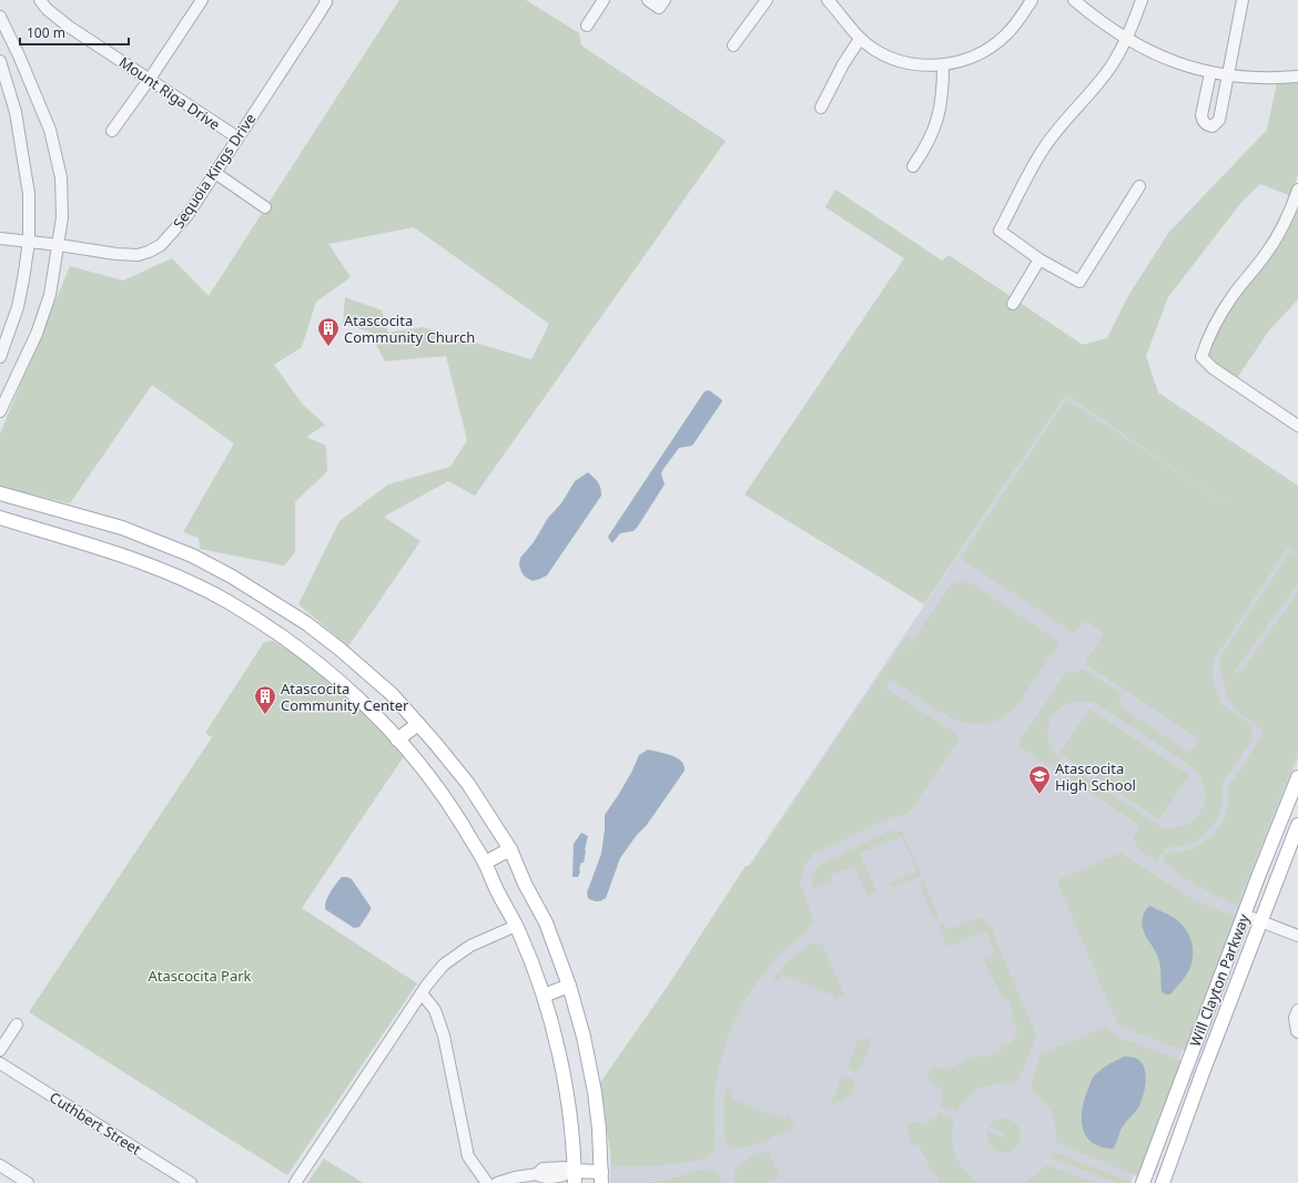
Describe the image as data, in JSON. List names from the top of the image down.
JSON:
{
  "streets": {
    "main road": ["Will Clayton Parkway"],
    "street": ["Mount Riga Drive", "Sequoia Kings Drive", "Cuthbert Street"]
  },
  "crossings": [
    ["Mount Riga Drive", "Sequoia Kings Drive"]
  ],
  "parks": ["Atascocita Park"],
  "places": {
    "building": ["Atascocita Community Church", "Atascocita Community Center"],
    "school or university": ["Atascocita High School"]
  },
  "scale_bar": "100 m"
}
